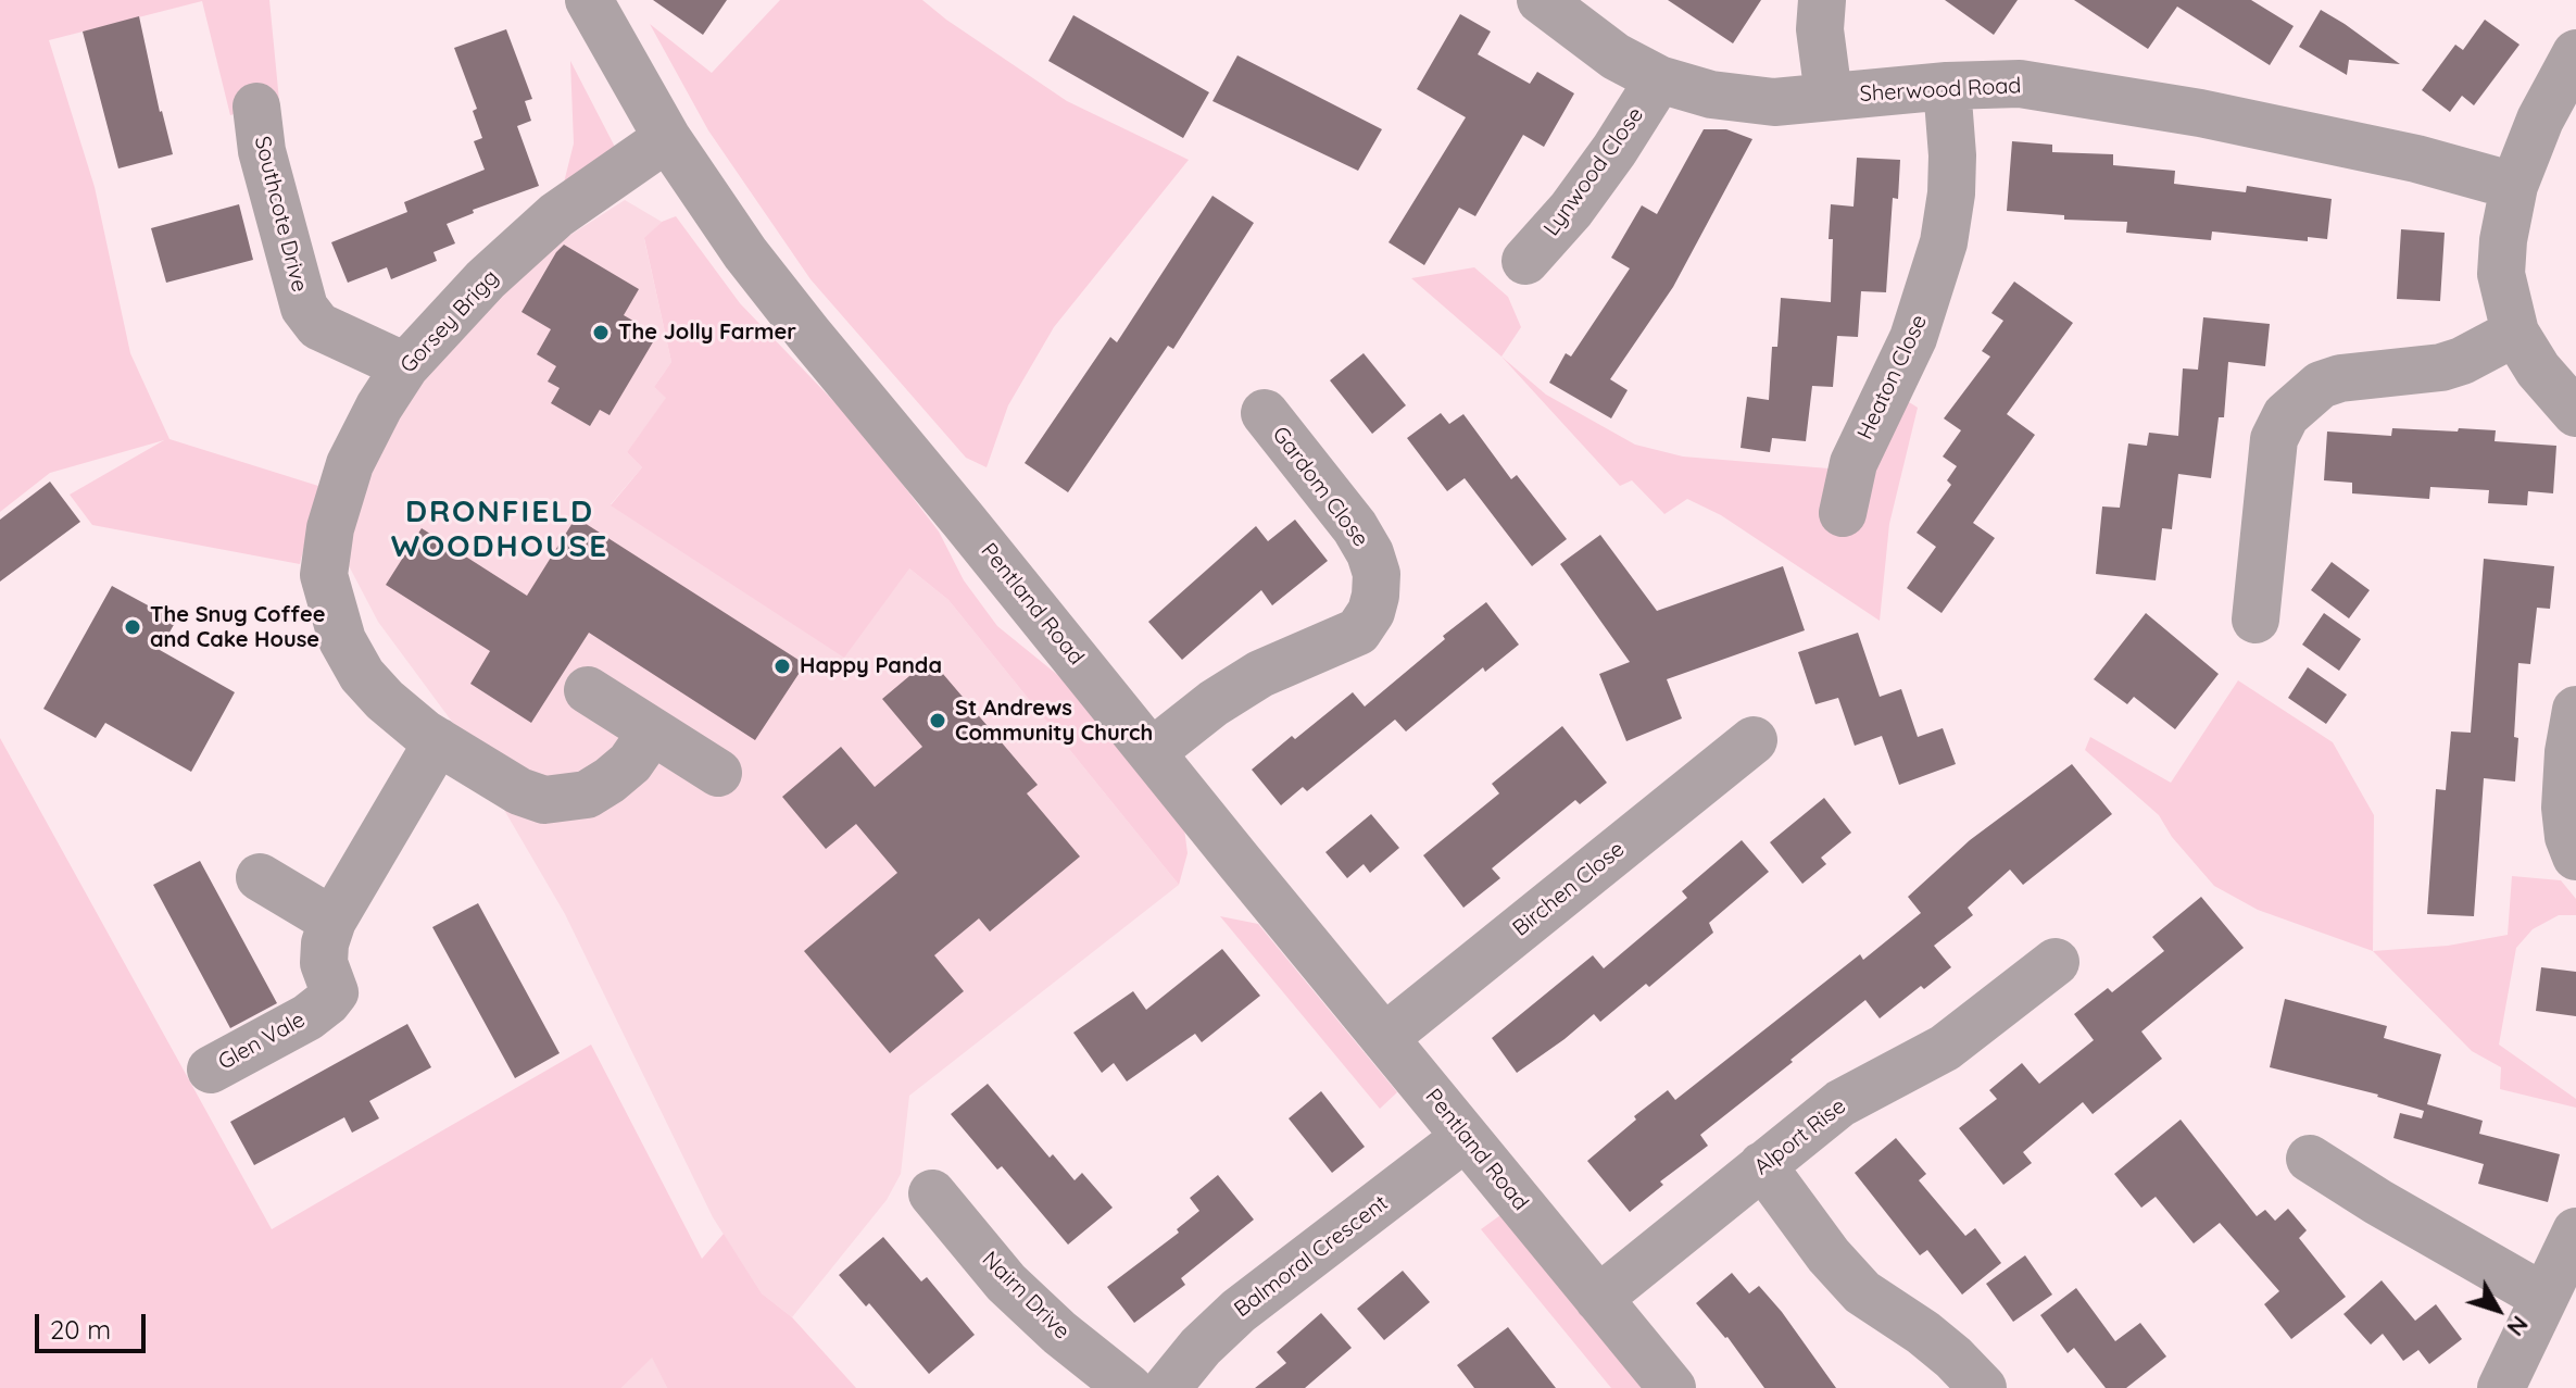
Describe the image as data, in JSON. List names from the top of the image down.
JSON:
{
  "streets": {
    "street": [
      "Sherwood Road",
      "Lynwood Close",
      "Southcote Drive",
      "Gorsey Brigg",
      "Heaton Close",
      "Gardom Close",
      "Pentland Road",
      "Birchen Close",
      "Glen Vale",
      "Alport Rise",
      "Balmoral Crescent",
      "Nairn Drive"
    ]
  },
  "crossings": [
    ["Sherwood Road", "Lynwood Close"],
    ["Sherwood Road", "Heaton Close"],
    ["Southcote Drive", "Gorsey Brigg"],
    ["Gorsey Brigg", "Pentland Road"],
    ["Gorsey Brigg", "Glen Vale"],
    ["Gardom Close", "Pentland Road"],
    ["Pentland Road", "Birchen Close"],
    ["Pentland Road", "Alport Rise"],
    ["Pentland Road", "Balmoral Crescent"]
  ],
  "districts": ["DRONFIELD WOODHOUSE"],
  "places": [
    "The Jolly Farmer",
    "The Snug Coffee and Cake House",
    "Happy Panda",
    "St Andrews Community Church"
  ],
  "scale_bar": "20 m",
  "north": "bottom right"
}
